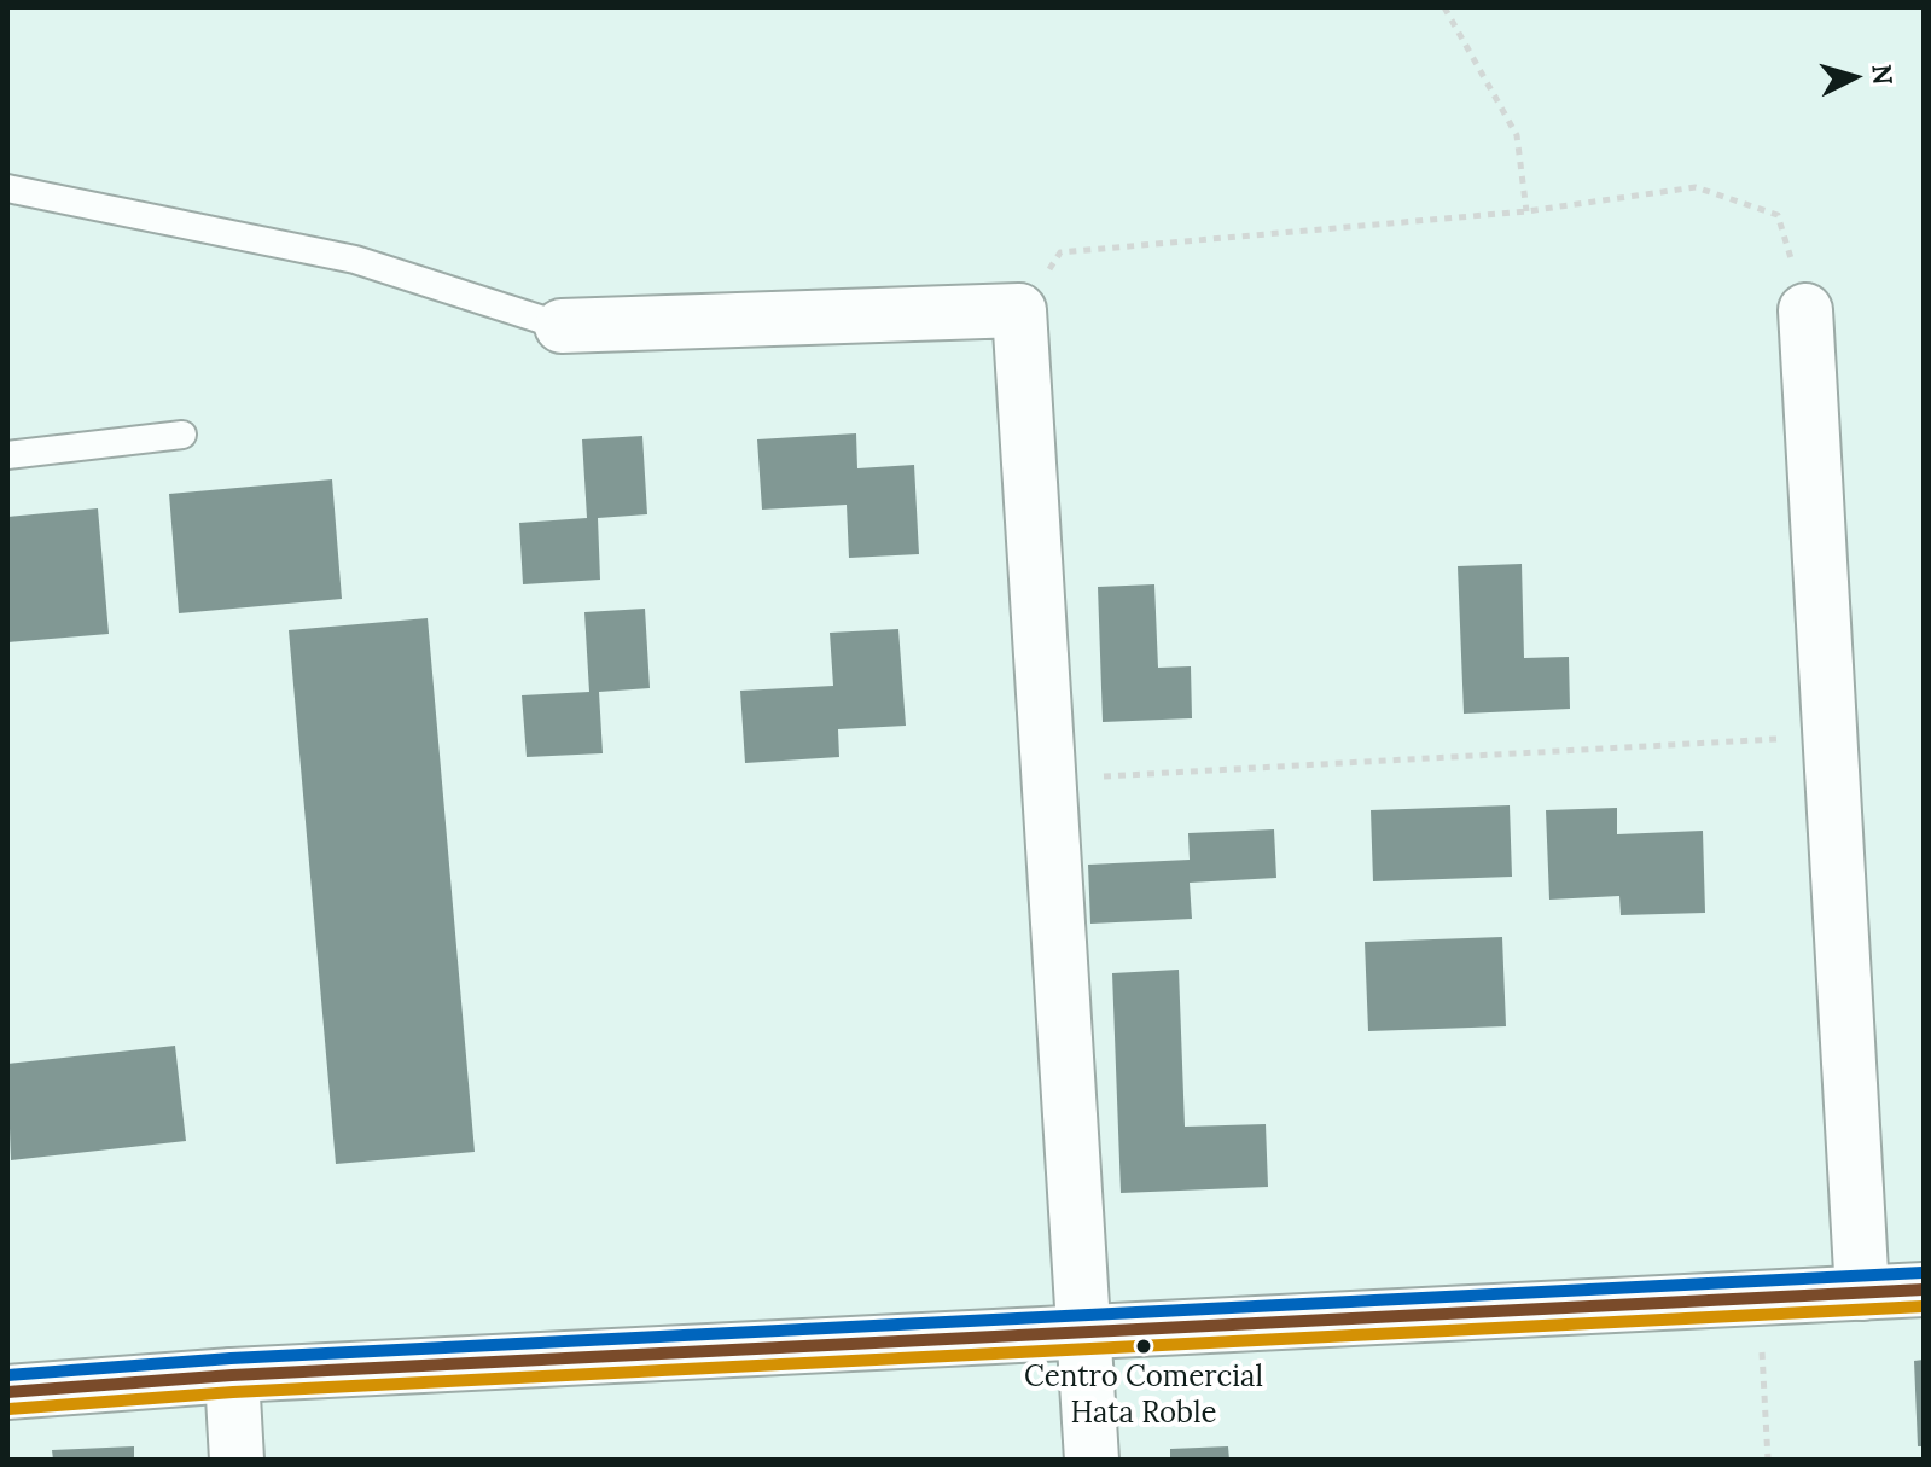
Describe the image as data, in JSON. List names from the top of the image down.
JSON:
{
  "places": ["Centro Comercial Hata Roble"],
  "north": "right"
}
